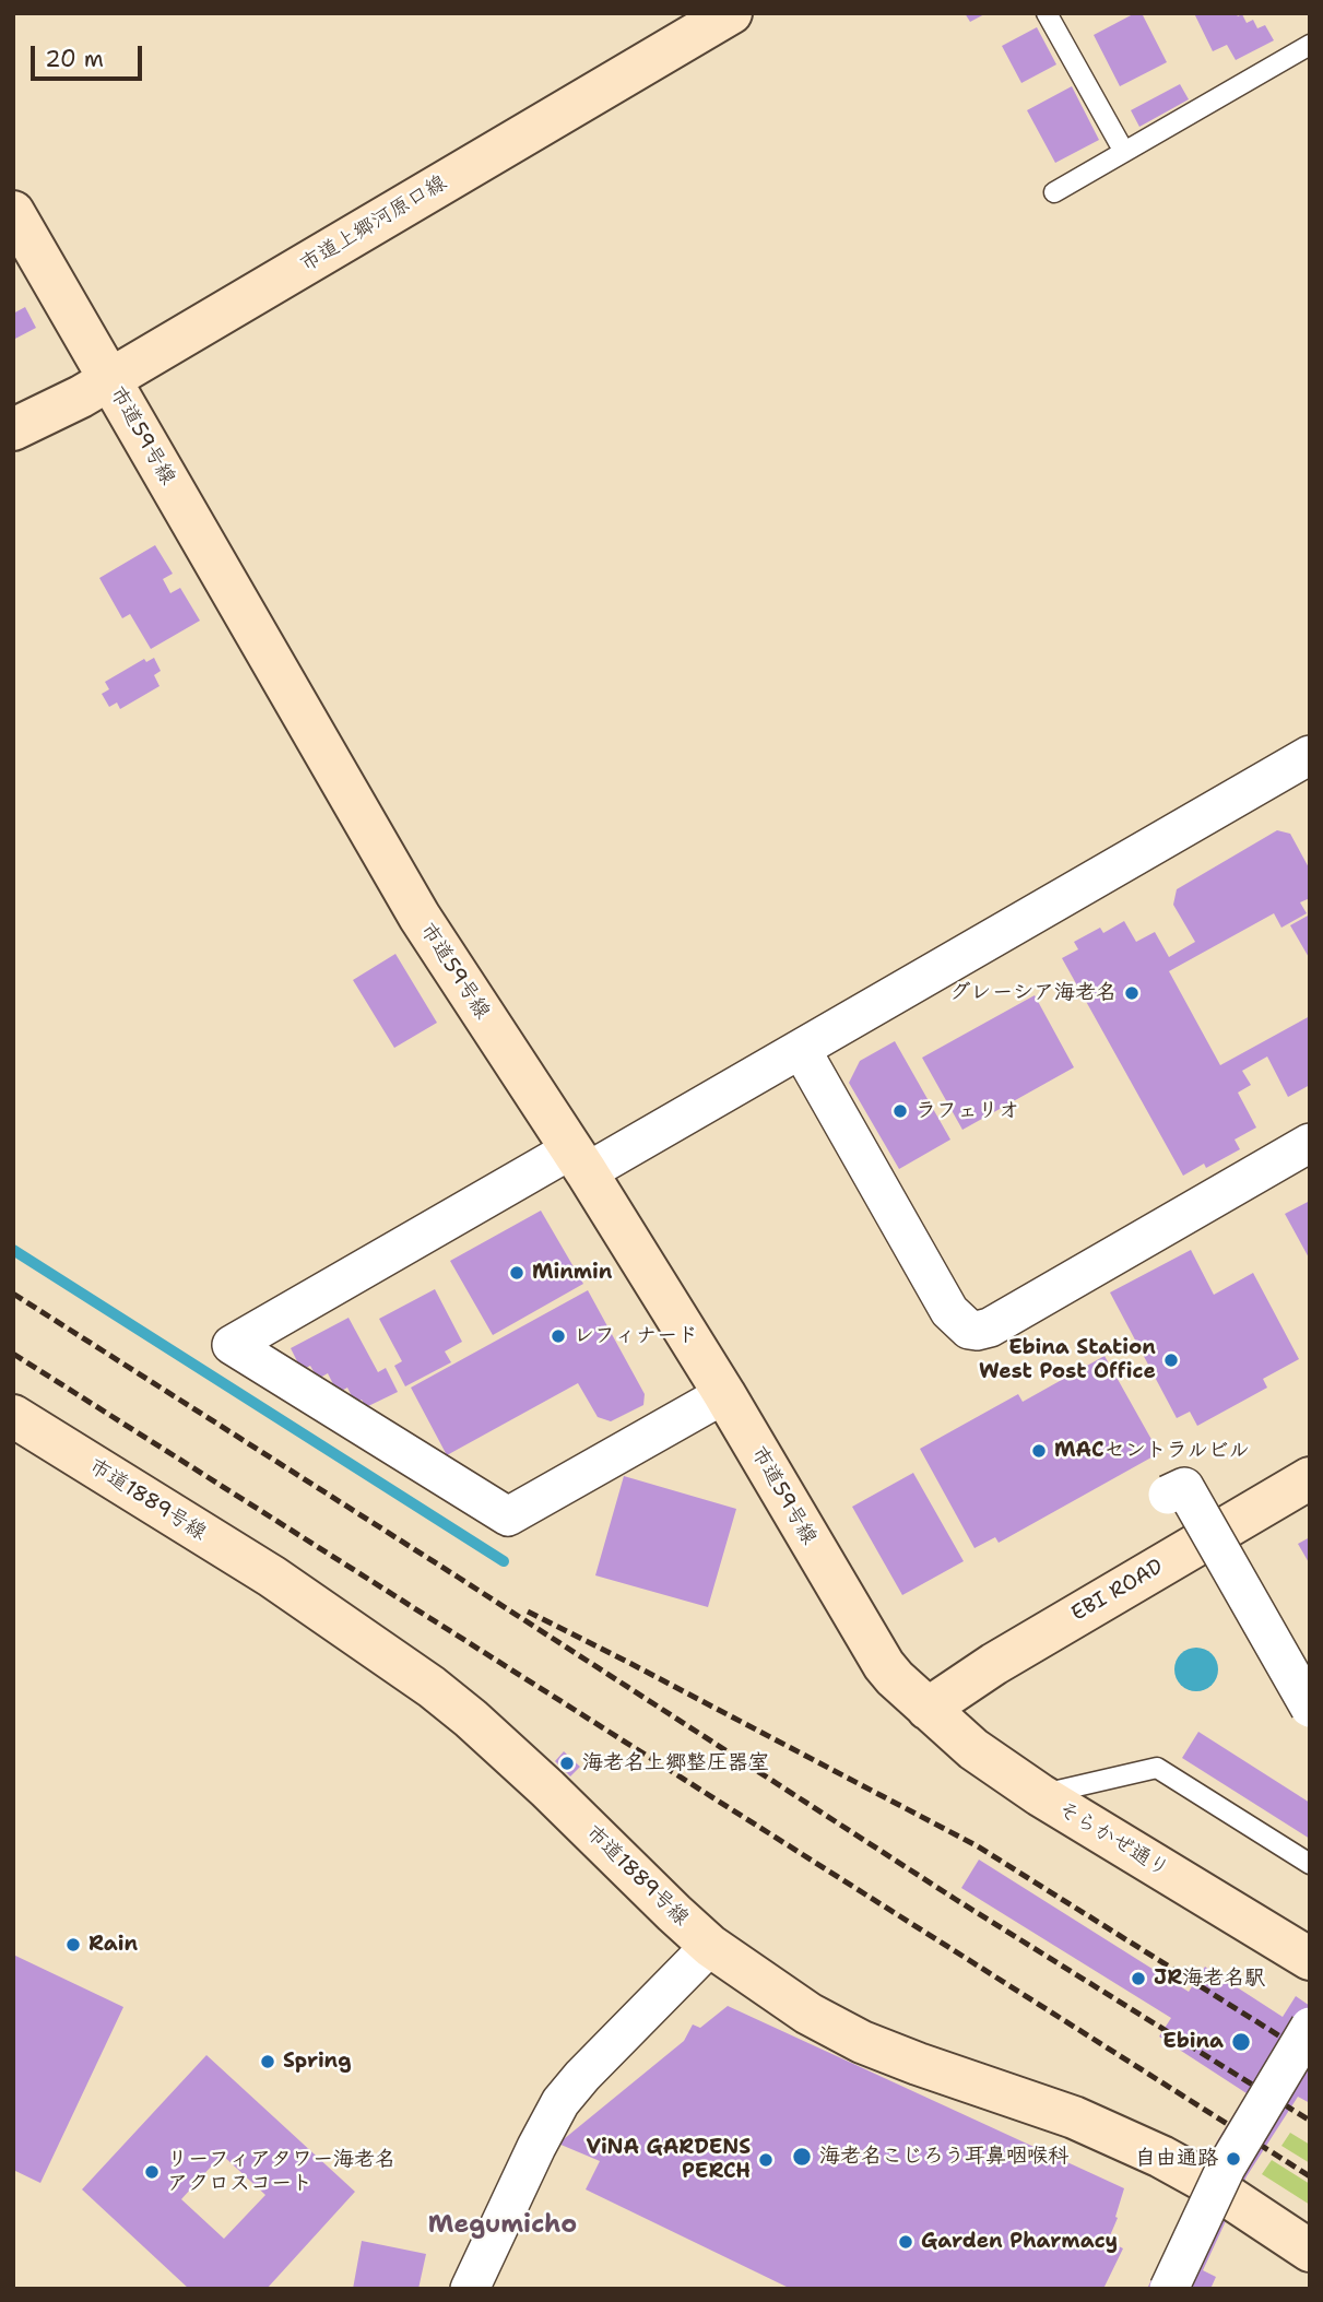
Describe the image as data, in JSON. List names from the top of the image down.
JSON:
{
  "streets": {
    "street": [
      "市道上郷河原口線",
      "市道59号線",
      "市道1889号線",
      "EBI ROAD",
      "そらかぜ通り"
    ]
  },
  "crossings": [
    ["市道上郷河原口線", "市道59号線"],
    ["市道59号線", "EBI ROAD"],
    ["市道59号線", "そらかぜ通り"],
    ["EBI ROAD", "そらかぜ通り"]
  ],
  "districts": ["Megumicho"],
  "places": [
    "グレーシア海老名",
    "ラフェリオ",
    "Minmin",
    "レフィナード",
    "Ebina Station West Post Office",
    "MACセントラルビル",
    "海老名上郷整圧器室",
    "Rain",
    "JR海老名駅",
    "Ebina",
    "Spring",
    "海老名こじろう耳鼻咽喉科",
    "自由通路",
    "ViNA GARDENS PERCH",
    "リーフィアタワー海老名 アクロスコート",
    "Garden Pharmacy"
  ],
  "scale_bar": "20 m"
}
